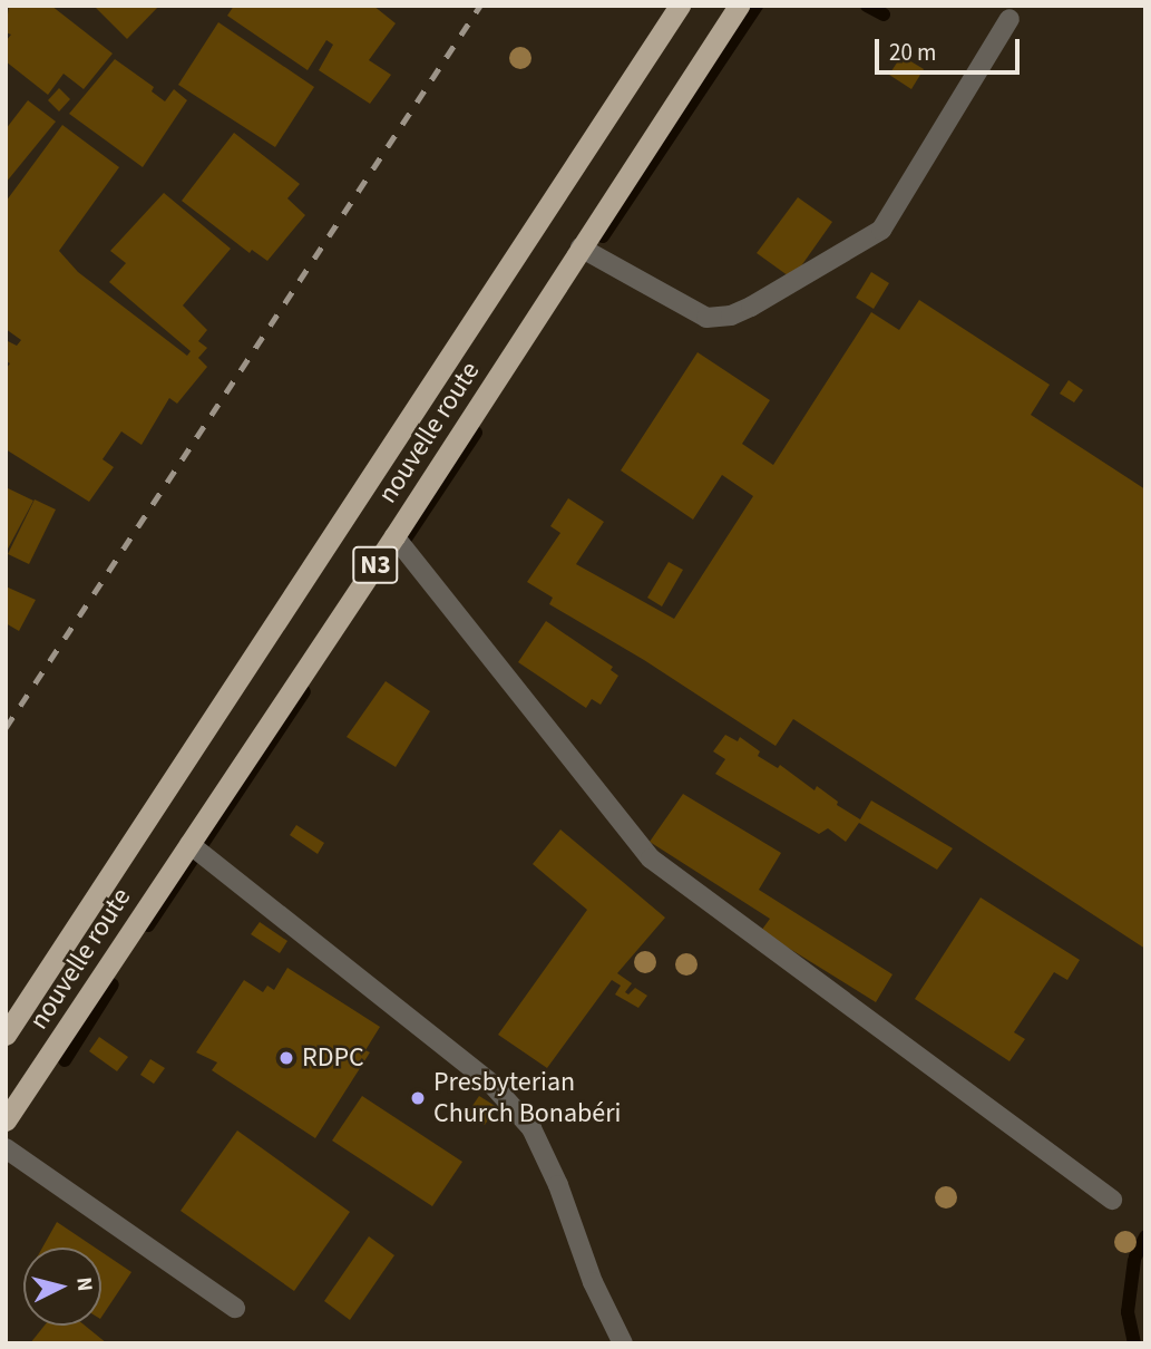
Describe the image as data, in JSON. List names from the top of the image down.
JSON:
{
  "streets": {
    "highway": ["nouvelle route", "N3"]
  },
  "places": ["RDPC", "Presbyterian Church Bonabéri"],
  "scale_bar": "20 m",
  "north": "right"
}
